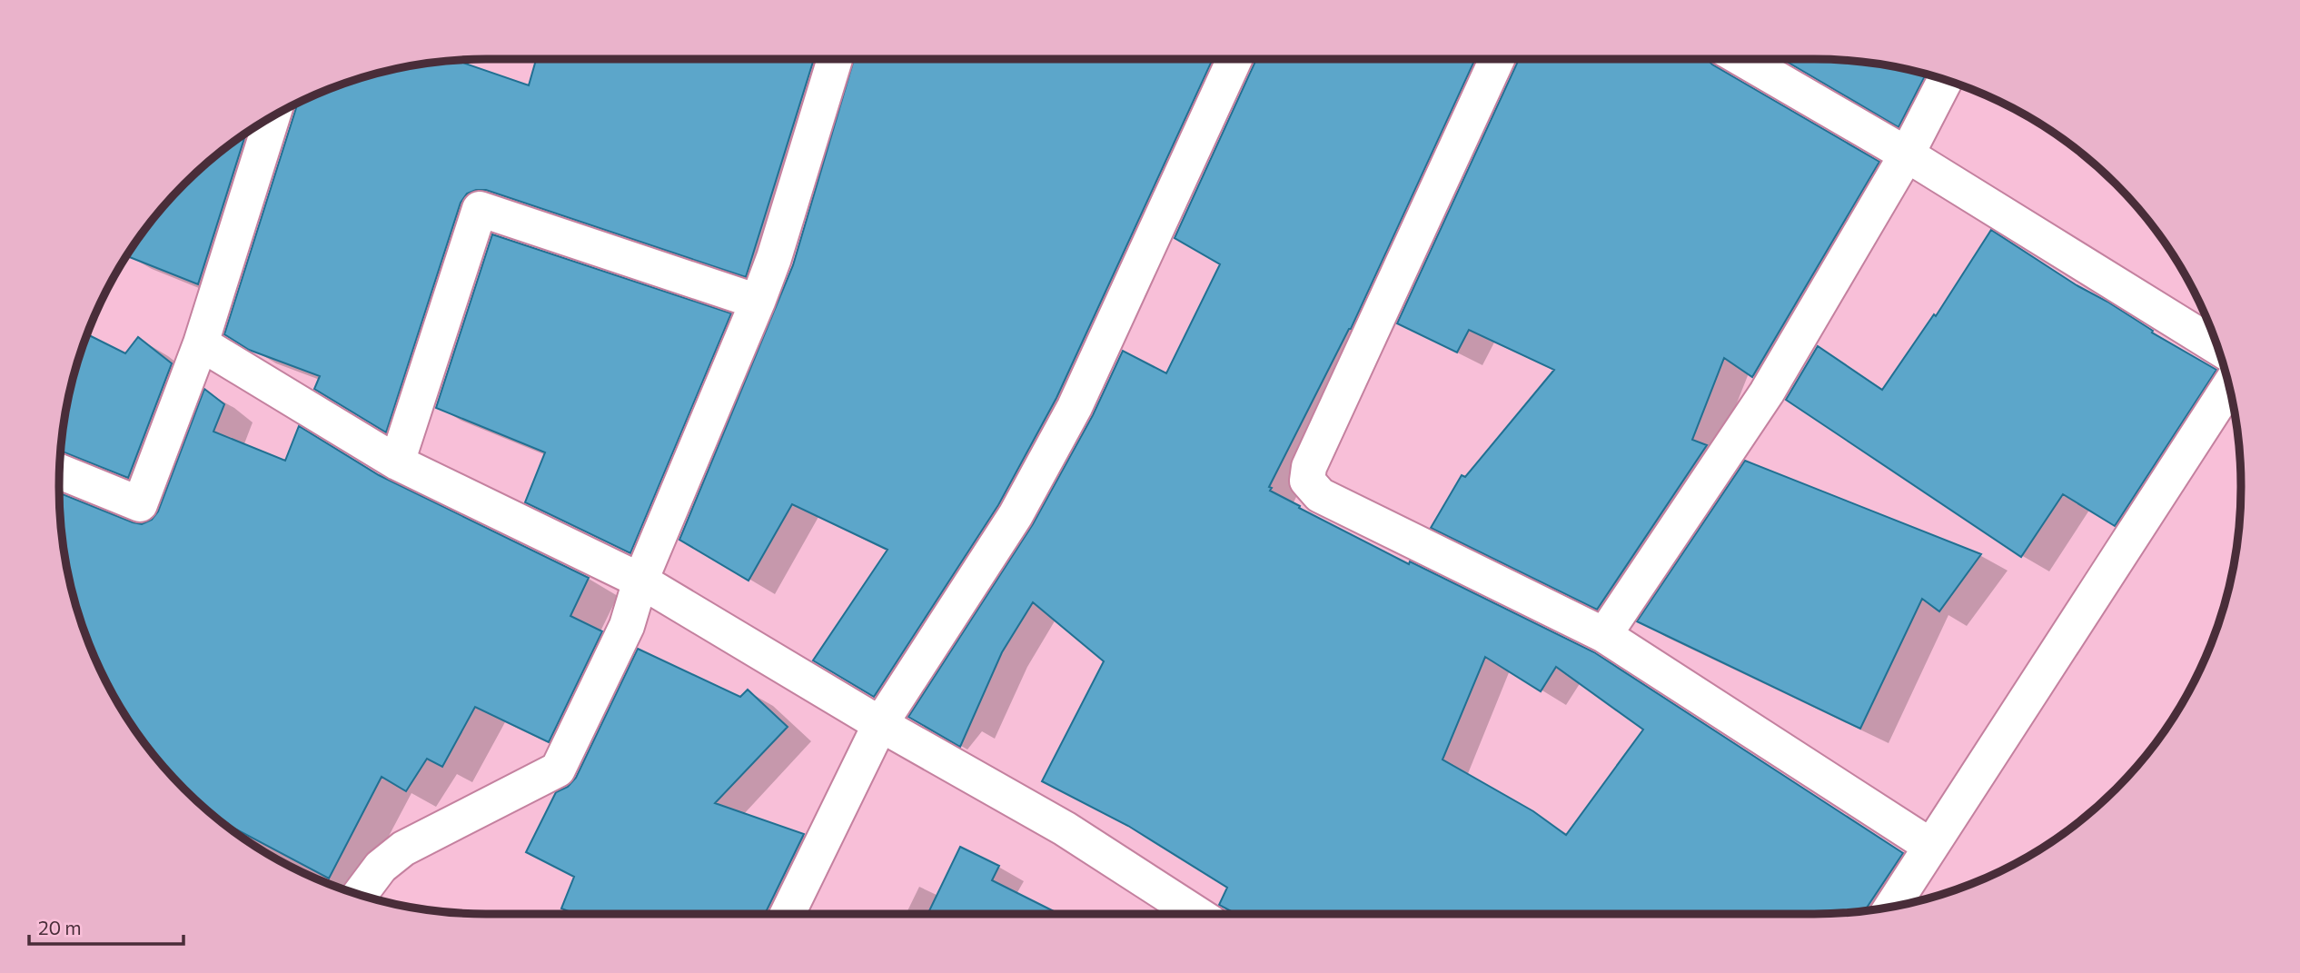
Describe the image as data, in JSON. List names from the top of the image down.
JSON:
{
  "scale_bar": "20 m"
}
